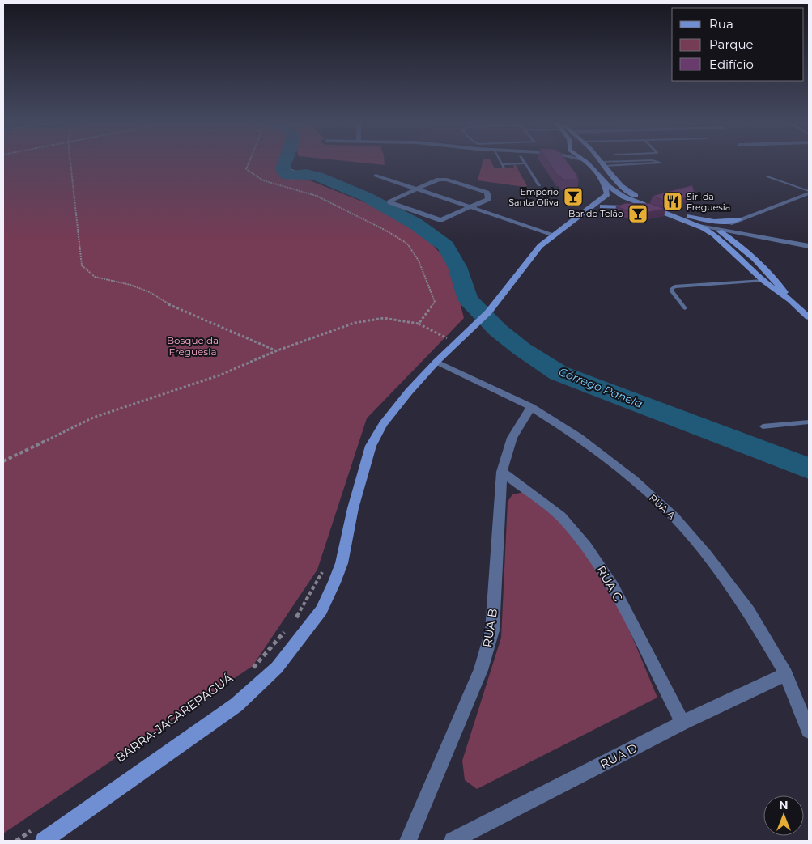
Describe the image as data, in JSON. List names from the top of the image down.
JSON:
{
  "streets": {
    "street": [
      "RUA A",
      "RUA C",
      "RUA B",
      "RUA D"
    ]
  },
  "crossings": [
    ["RUA A", "RUA B"],
    ["RUA A", "RUA D"],
    ["RUA C", "RUA B"],
    ["RUA C", "RUA D"]
  ],
  "water": ["Córrego Panela"],
  "parks": ["Bosque da Freguesia"],
  "places": {
    "bar": ["Empório Santa Oliva", "Bar do Telão"],
    "restaurant": ["Siri da Freguesia"]
  },
  "legend": ["Rua", "Parque", "Edifício"],
  "north": "top"
}
